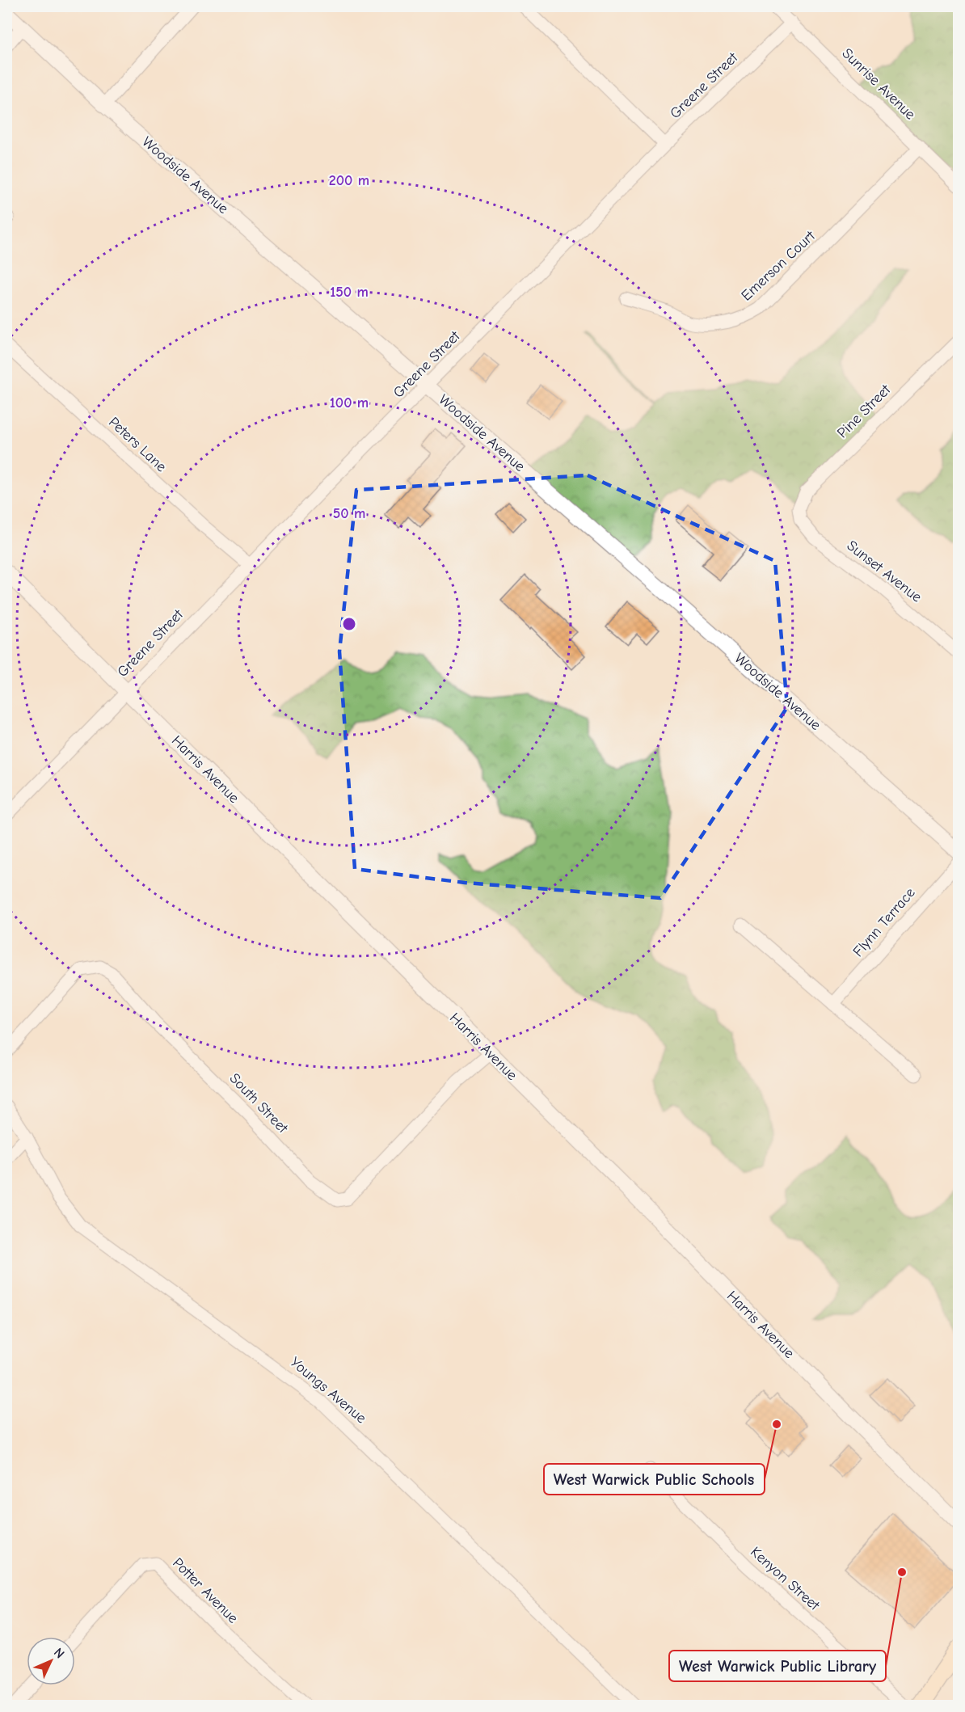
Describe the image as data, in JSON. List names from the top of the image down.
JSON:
{
  "streets": {
    "street": [
      "Sunrise Avenue",
      "Greene Street",
      "Woodside Avenue",
      "Emerson Court",
      "Pine Street",
      "Peters Lane",
      "Sunset Avenue",
      "Harris Avenue",
      "Flynn Terrace",
      "South Street",
      "Youngs Avenue",
      "Kenyon Street",
      "Potter Avenue"
    ]
  },
  "crossings": [
    ["Sunrise Avenue", "Greene Street"],
    ["Sunrise Avenue", "Emerson Court"],
    ["Greene Street", "Woodside Avenue"],
    ["Greene Street", "Peters Lane"],
    ["Greene Street", "Harris Avenue"],
    ["Pine Street", "Sunset Avenue"],
    ["Harris Avenue", "South Street"]
  ],
  "places": ["West Warwick Public Schools", "West Warwick Public Library"],
  "north": "top right",
  "rings": [
    "200 m",
    "150 m",
    "100 m",
    "50 m"
  ]
}
